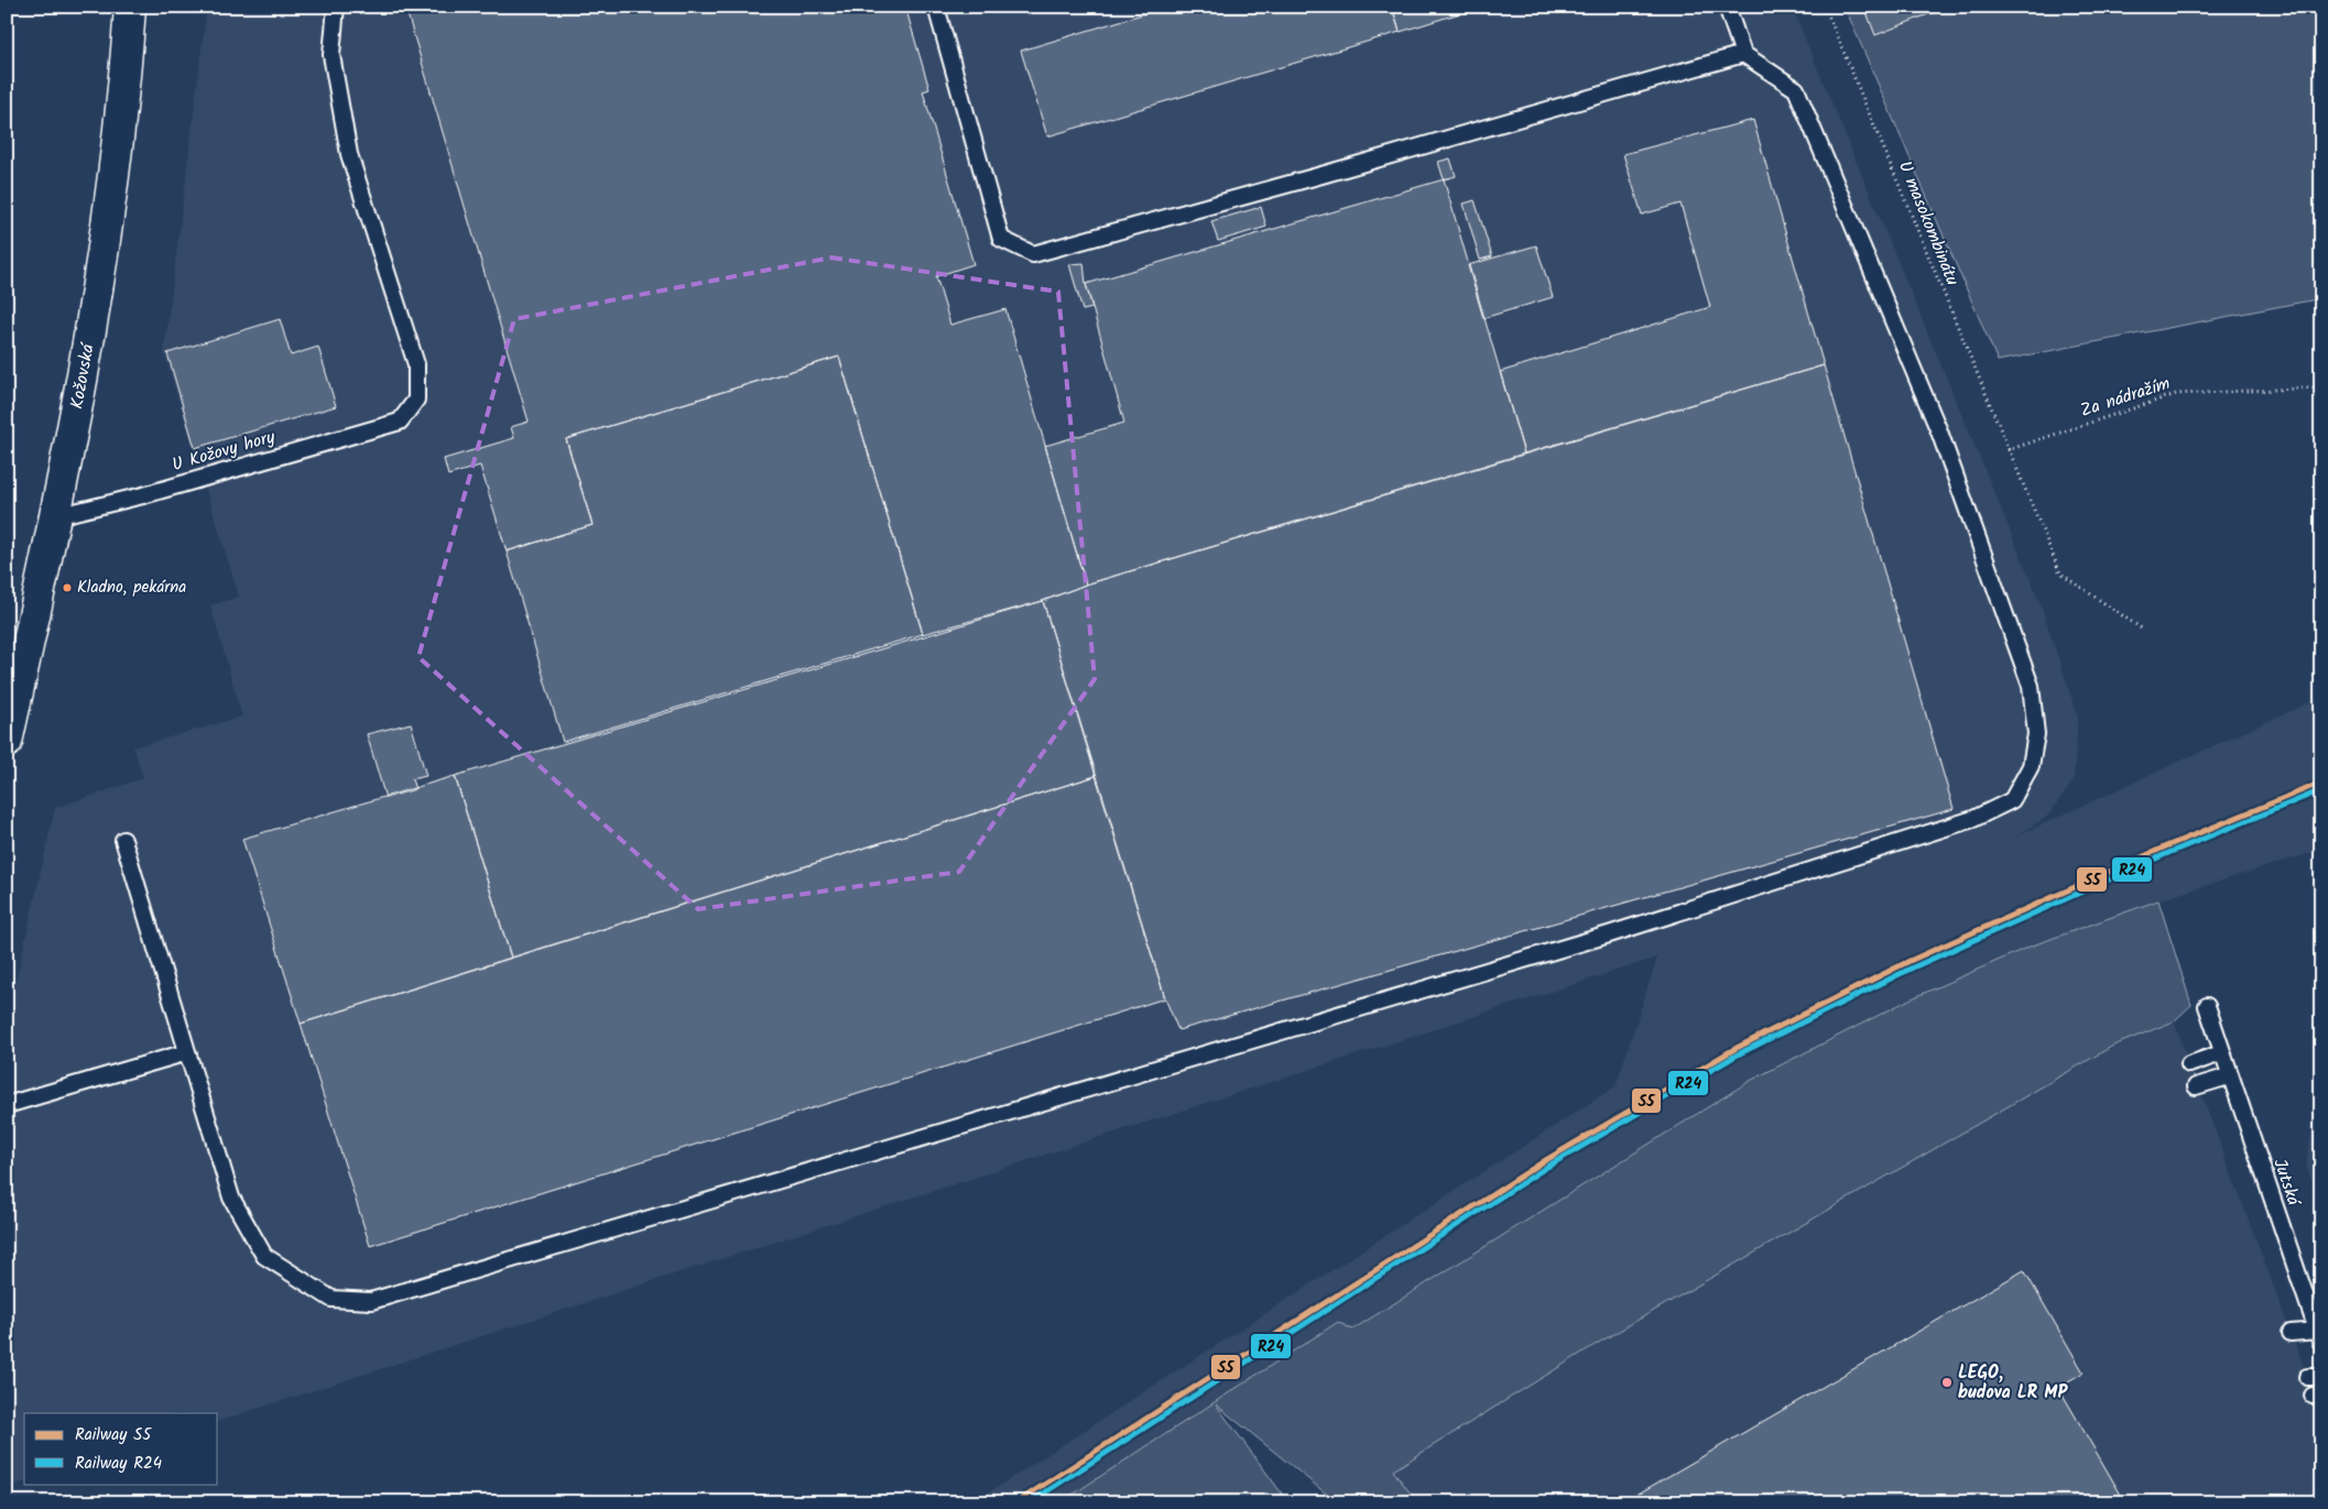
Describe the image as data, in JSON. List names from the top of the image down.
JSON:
{
  "streets": {
    "street": ["Kožovská"],
    "lane": ["U Kožovy hory", "Jutská"],
    "path": ["U masokombinátu", "Za nádražím"]
  },
  "crossings": [
    ["U masokombinátu", "Za nádražím"],
    ["Kožovská", "U Kožovy hory"]
  ],
  "places": ["Kladno, pekárna", "LEGO, budova LR MP"],
  "lines": ["rail line S5", "rail line R24"],
  "legend": ["Railway S5", "Railway R24"]
}
